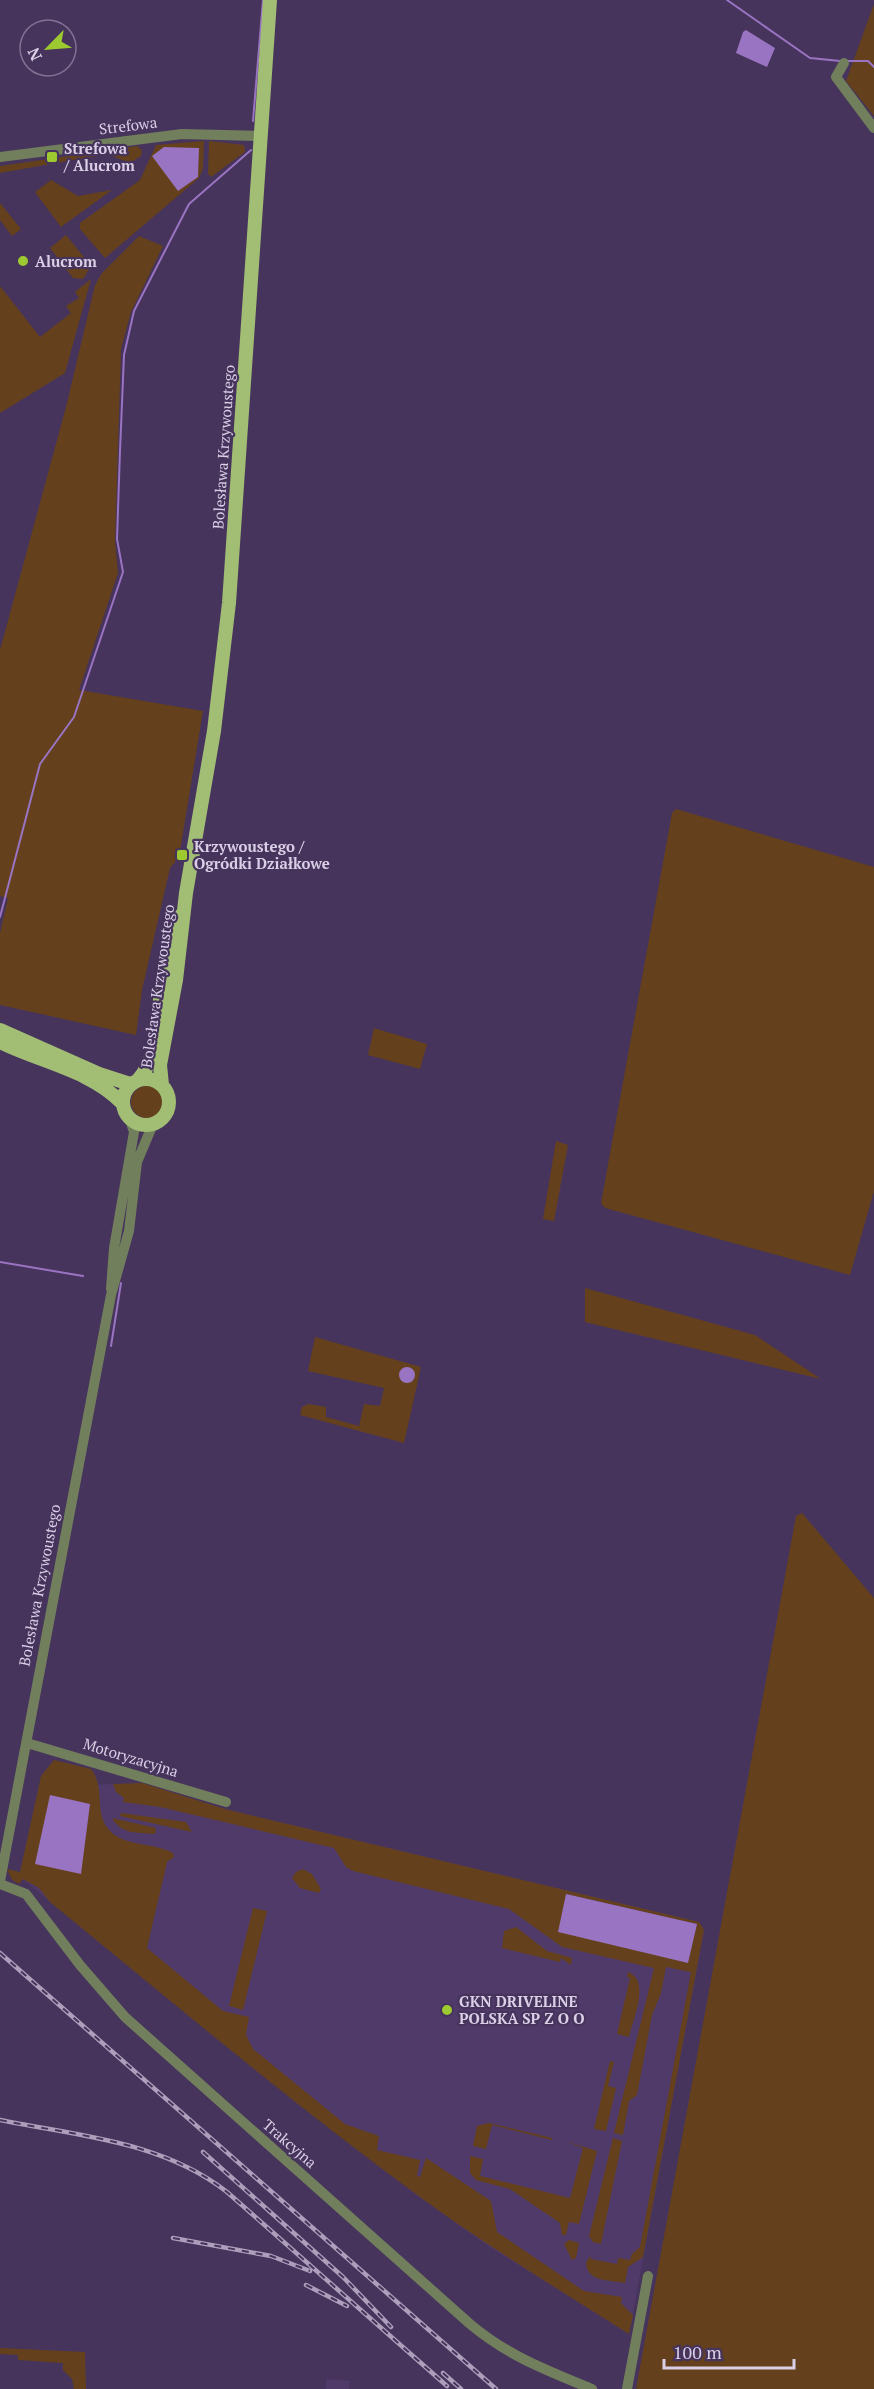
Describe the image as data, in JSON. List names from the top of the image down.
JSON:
{
  "streets": {
    "main road": ["Bolesława Krzywoustego"],
    "street": ["Strefowa", "Motoryzacyjna", "Trakcyjna"]
  },
  "crossings": [
    ["Strefowa", "Bolesława Krzywoustego"],
    ["Bolesława Krzywoustego", "Motoryzacyjna"],
    ["Bolesława Krzywoustego", "Trakcyjna"]
  ],
  "places": {
    "transit": ["Strefowa / Alucrom", "Krzywoustego / Ogródki Działkowe"],
    "other": ["Alucrom", "GKN DRIVELINE POLSKA SP Z O O"]
  },
  "scale_bar": "100 m",
  "north": "bottom left"
}
